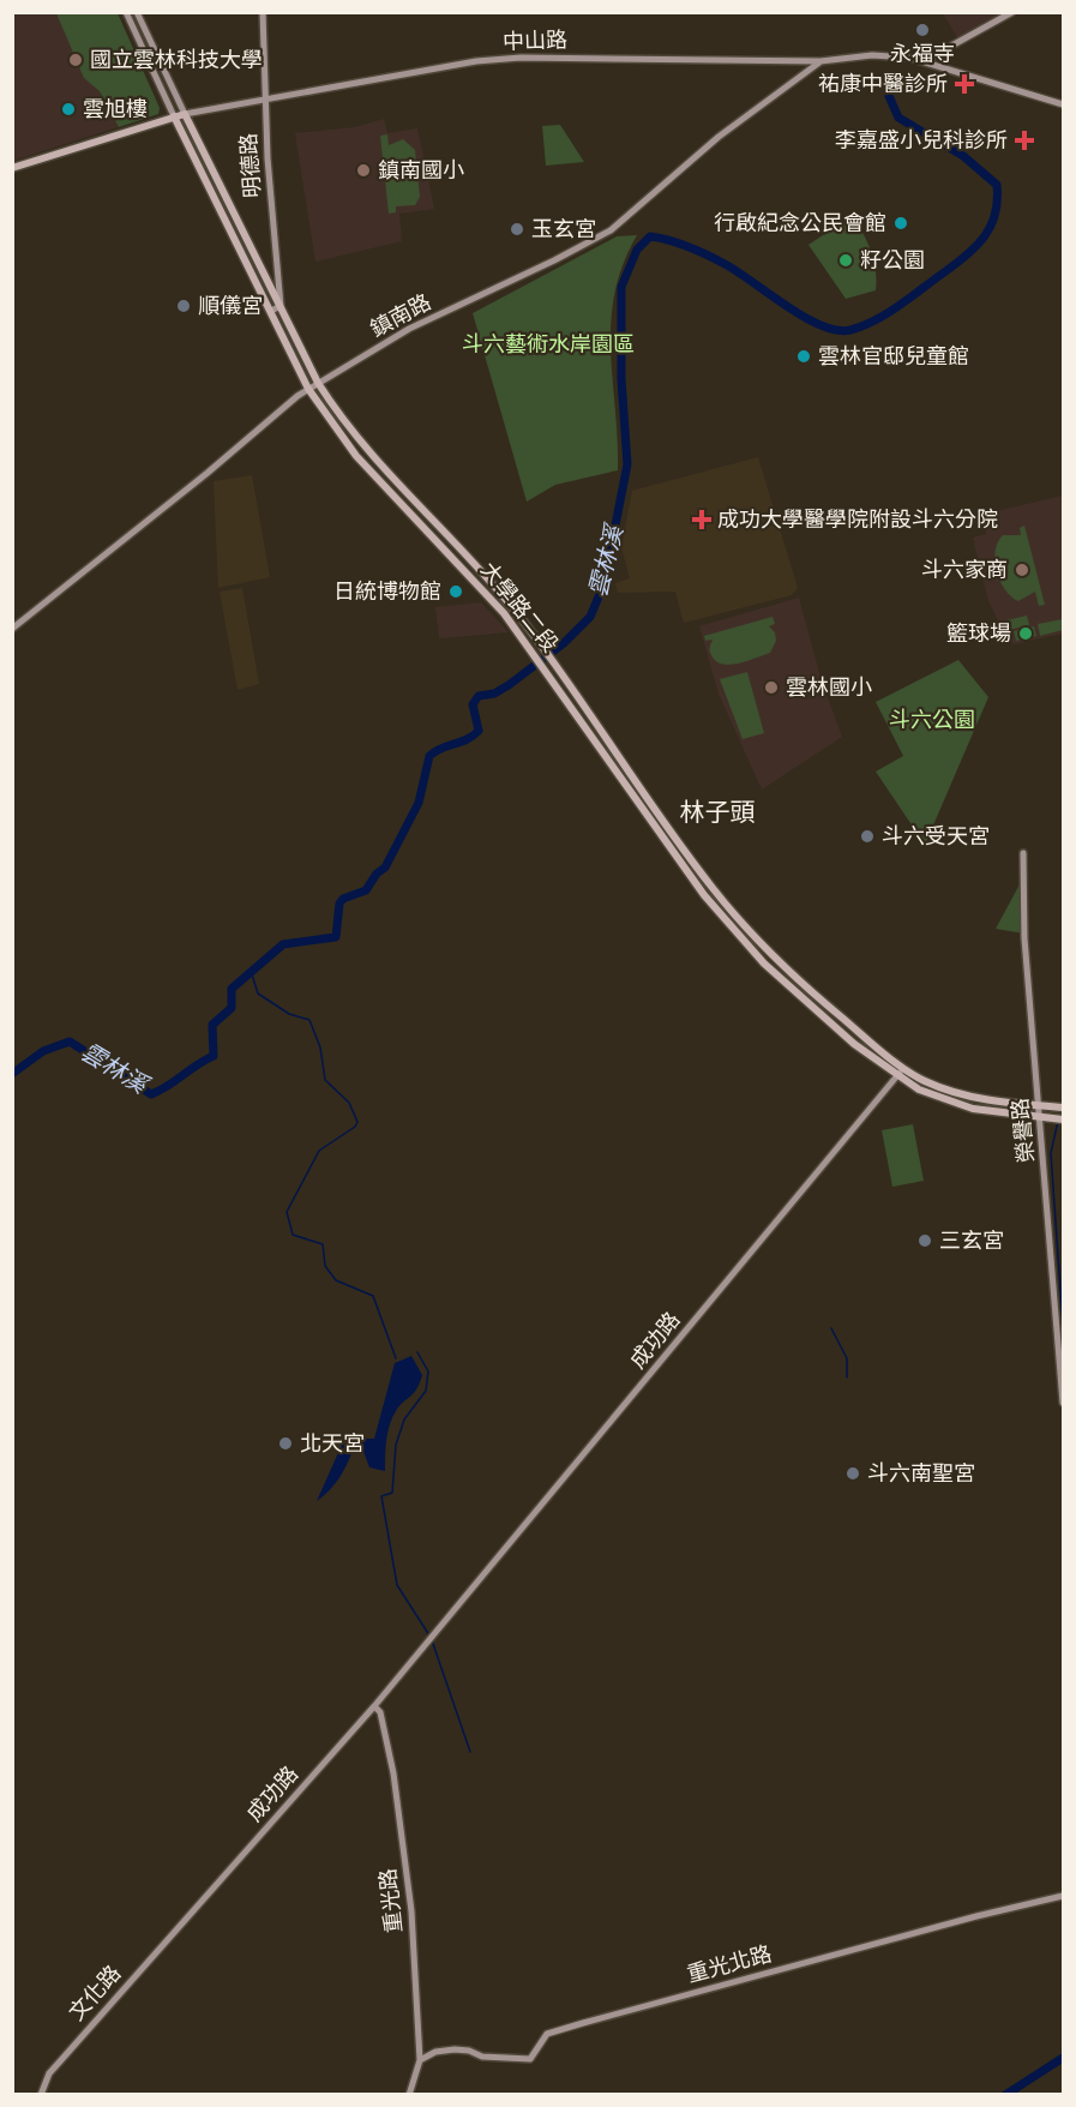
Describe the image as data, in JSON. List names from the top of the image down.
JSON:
{
  "streets": {
    "main road": ["中山路", "大學路二段"],
    "street": [
      "明德路",
      "鎮南路",
      "榮譽路",
      "成功路",
      "重光路",
      "重光北路",
      "文化路"
    ]
  },
  "crossings": [
    ["中山路", "明德路"],
    ["中山路", "鎮南路"],
    ["中山路", "大學路二段"],
    ["明德路", "大學路二段"],
    ["鎮南路", "大學路二段"],
    ["大學路二段", "成功路"],
    ["成功路", "重光路"],
    ["成功路", "文化路"],
    ["重光路", "重光北路"]
  ],
  "districts": ["林子頭"],
  "water": ["雲林溪"],
  "parks": ["斗六藝術水岸園區", "斗六公園"],
  "places": {
    "other": [
      "永福寺",
      "國立雲林科技大學",
      "雲旭樓",
      "鎮南國小",
      "行啟紀念公民會館",
      "玉玄宮",
      "籽公園",
      "順儀宮",
      "雲林官邸兒童館",
      "斗六家商",
      "日統博物館",
      "籃球場",
      "雲林國小",
      "斗六受天宮",
      "三玄宮",
      "北天宮",
      "斗六南聖宮"
    ],
    "health": ["祐康中醫診所", "李嘉盛小兒科診所", "成功大學醫學院附設斗六分院"]
  }
}
